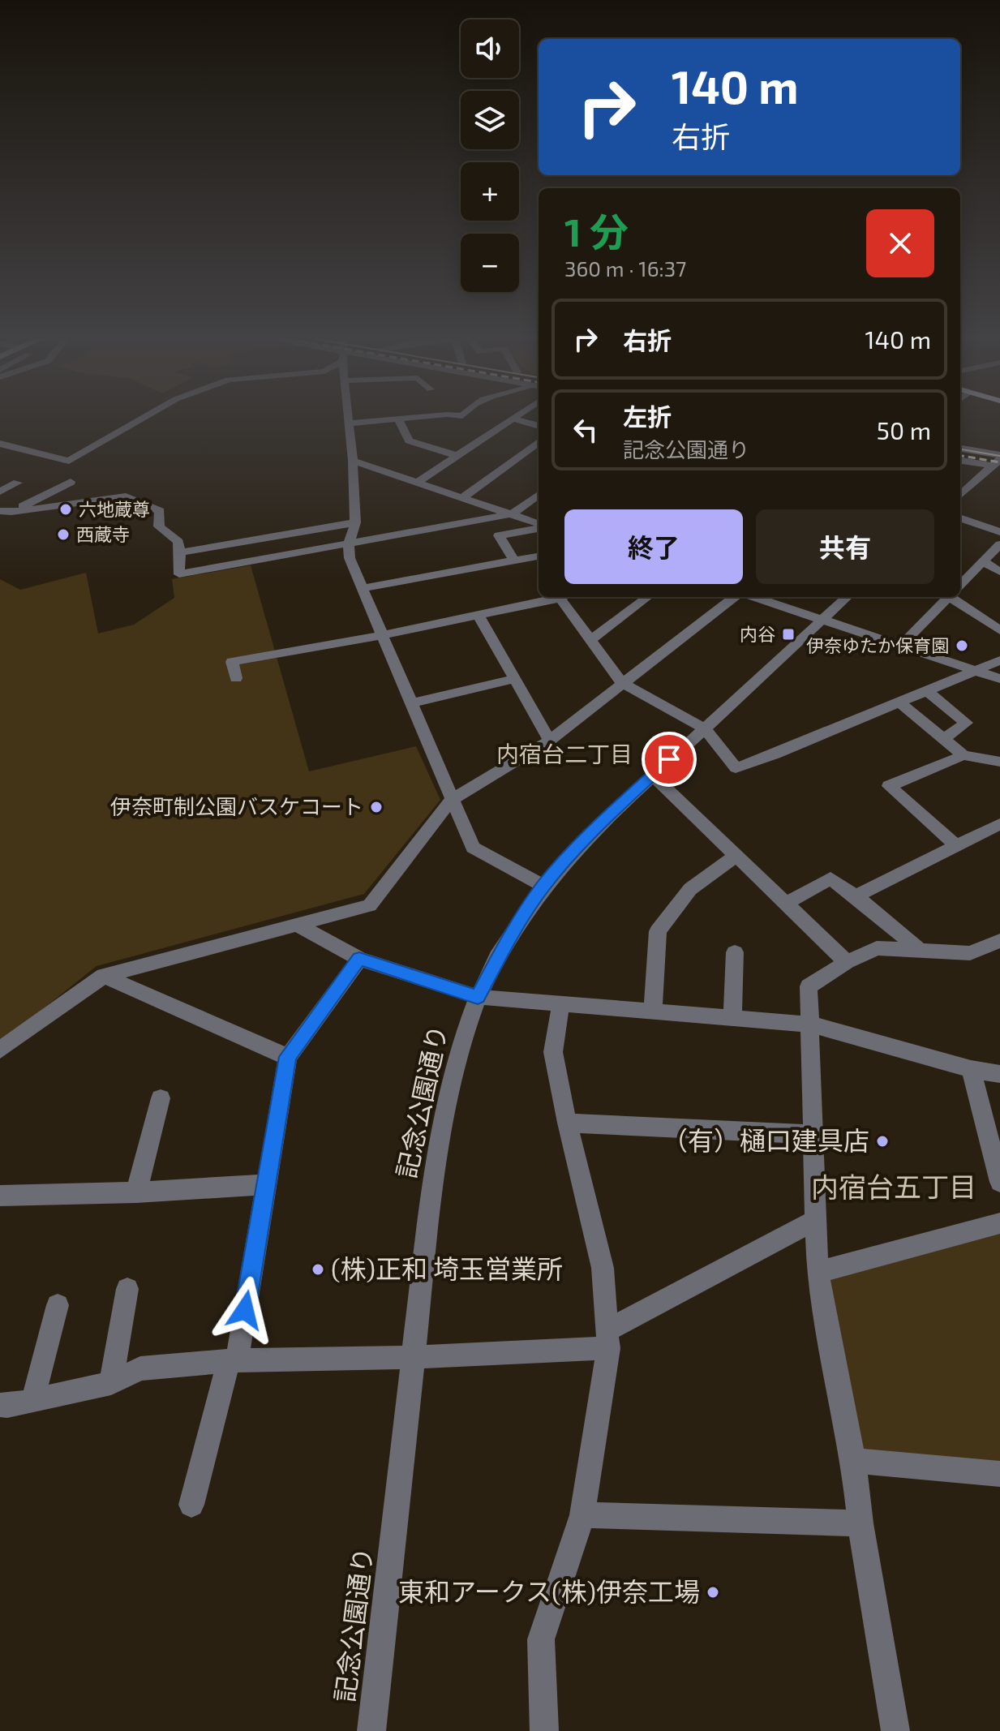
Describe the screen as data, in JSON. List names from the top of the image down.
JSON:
{
  "streets": {
    "street": ["記念公園通り"]
  },
  "districts": ["内宿台二丁目", "内宿台五丁目"],
  "places": {
    "other": [
      "六地蔵尊",
      "西蔵寺",
      "伊奈ゆたか保育園",
      "伊奈町制公園バスケコート",
      "（有）樋口建具店",
      "(株)正和 埼玉営業所",
      "東和アークス(株)伊奈工場"
    ],
    "transit": ["内谷"]
  },
  "page": {
    "map_buttons": ["+", "−"],
    "turn": ["140 m", "右折"],
    "heading": ["1 分", "360 m · 16:37"],
    "list": [
      {
        "name": "右折",
        "value": "140 m"
      },
      {
        "name": "左折",
        "note": "記念公園通り",
        "value": "50 m"
      }
    ],
    "buttons": ["終了", "共有"]
  }
}
